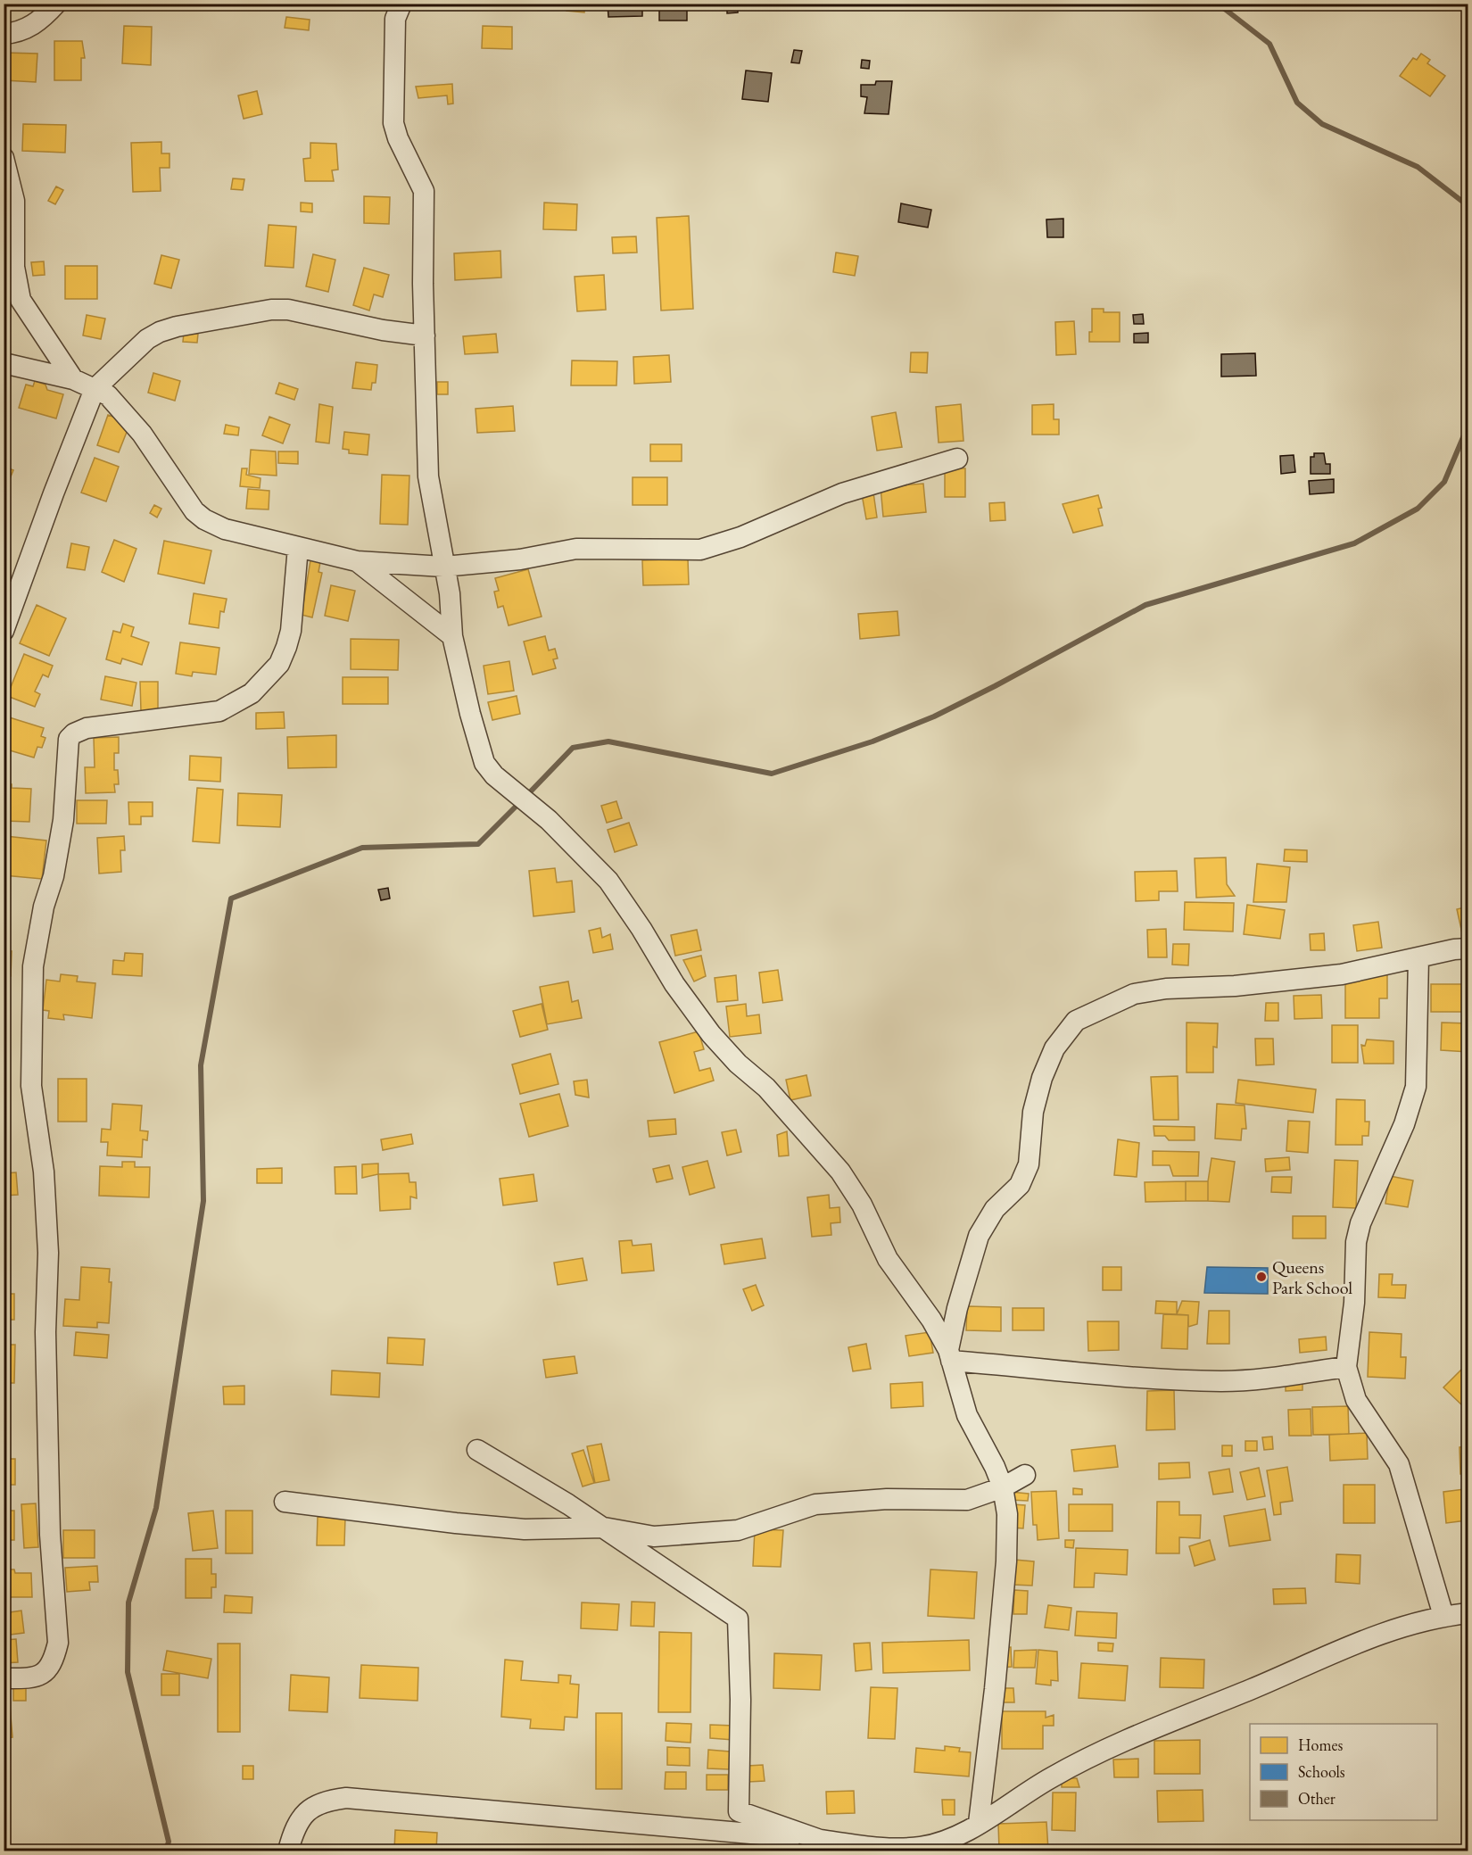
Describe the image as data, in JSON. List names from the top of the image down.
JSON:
{
  "places": ["Queens Park School"],
  "legend": ["Homes", "Schools", "Other"]
}
